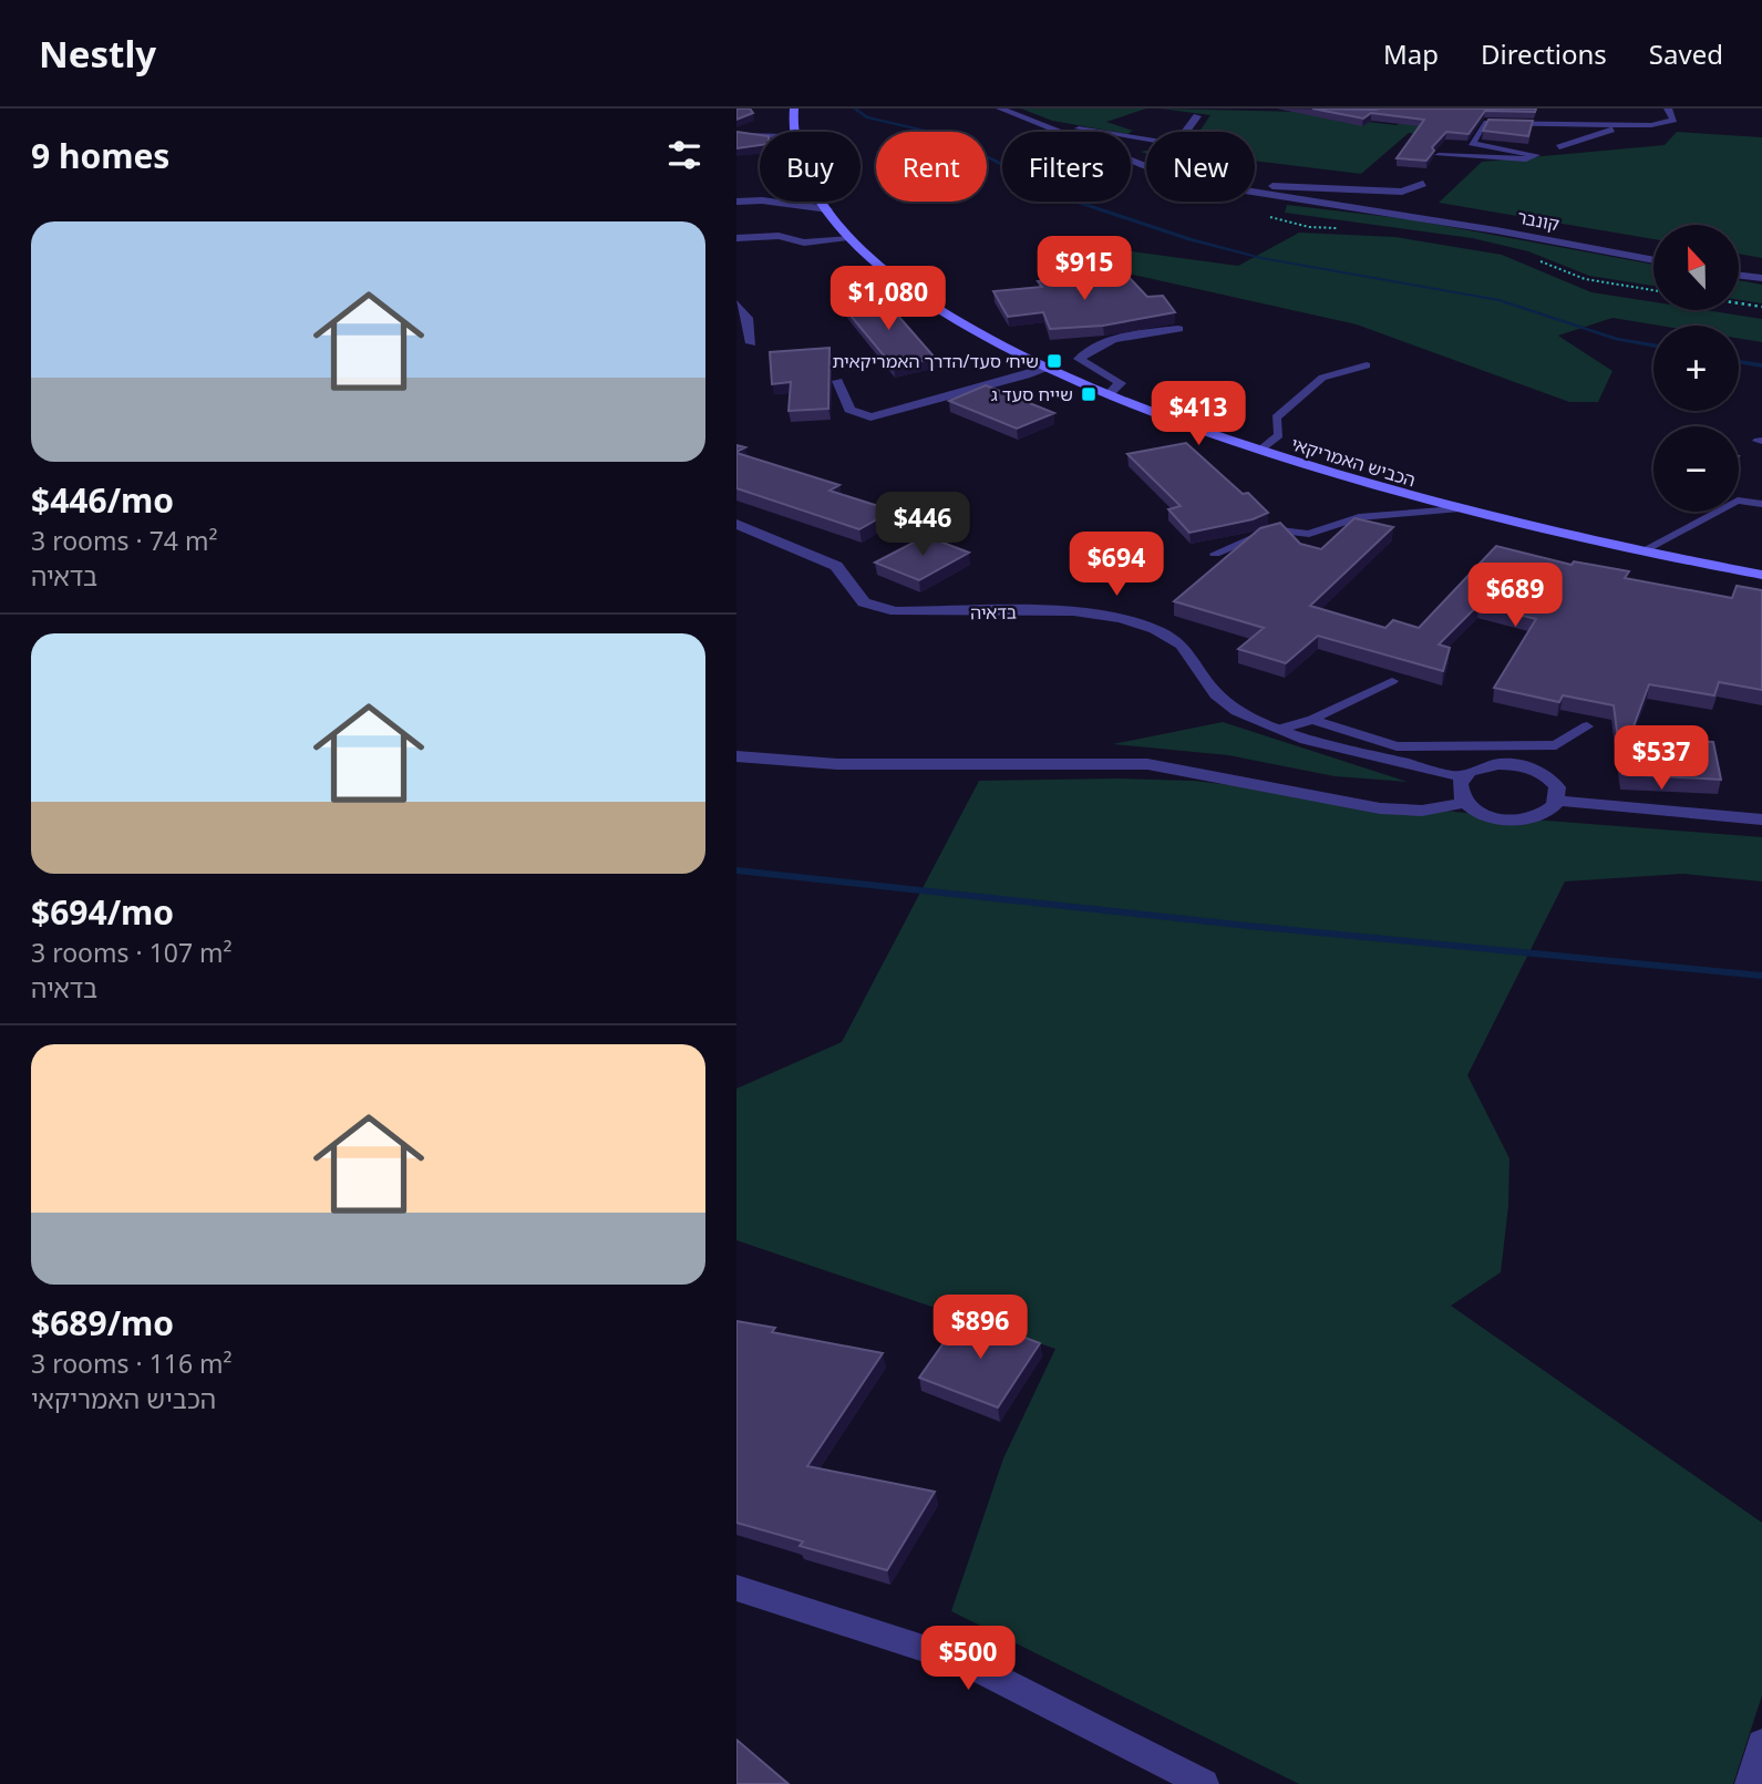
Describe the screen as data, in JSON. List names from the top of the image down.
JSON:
{
  "streets": {
    "main road": ["הכביש האמריקאי"],
    "street": ["קונבר", "בדאיה"]
  },
  "places": {
    "transit": ["שיח׳ סעד/הדרך האמריקאית", "שייח סעד ג"]
  },
  "north": "top",
  "page": {
    "header": "Nestly",
    "nav": ["Map", "Directions", "Saved"],
    "heading": "9 homes",
    "chip": [
      "Buy",
      "Rent",
      "Filters",
      "New"
    ],
    "list": [
      {
        "name": "$446/mo",
        "note": "3 rooms · 74 m² · בדאיה"
      },
      {
        "name": "$694/mo",
        "note": "3 rooms · 107 m² · בדאיה"
      },
      {
        "name": "$689/mo",
        "note": "3 rooms · 116 m² · הכביש האמריקאי"
      }
    ],
    "map_buttons": ["+", "−"],
    "price": [
      "$915",
      "$1,080",
      "$413",
      "$446",
      "$694",
      "$689",
      "$537",
      "$896",
      "$500"
    ]
  }
}
